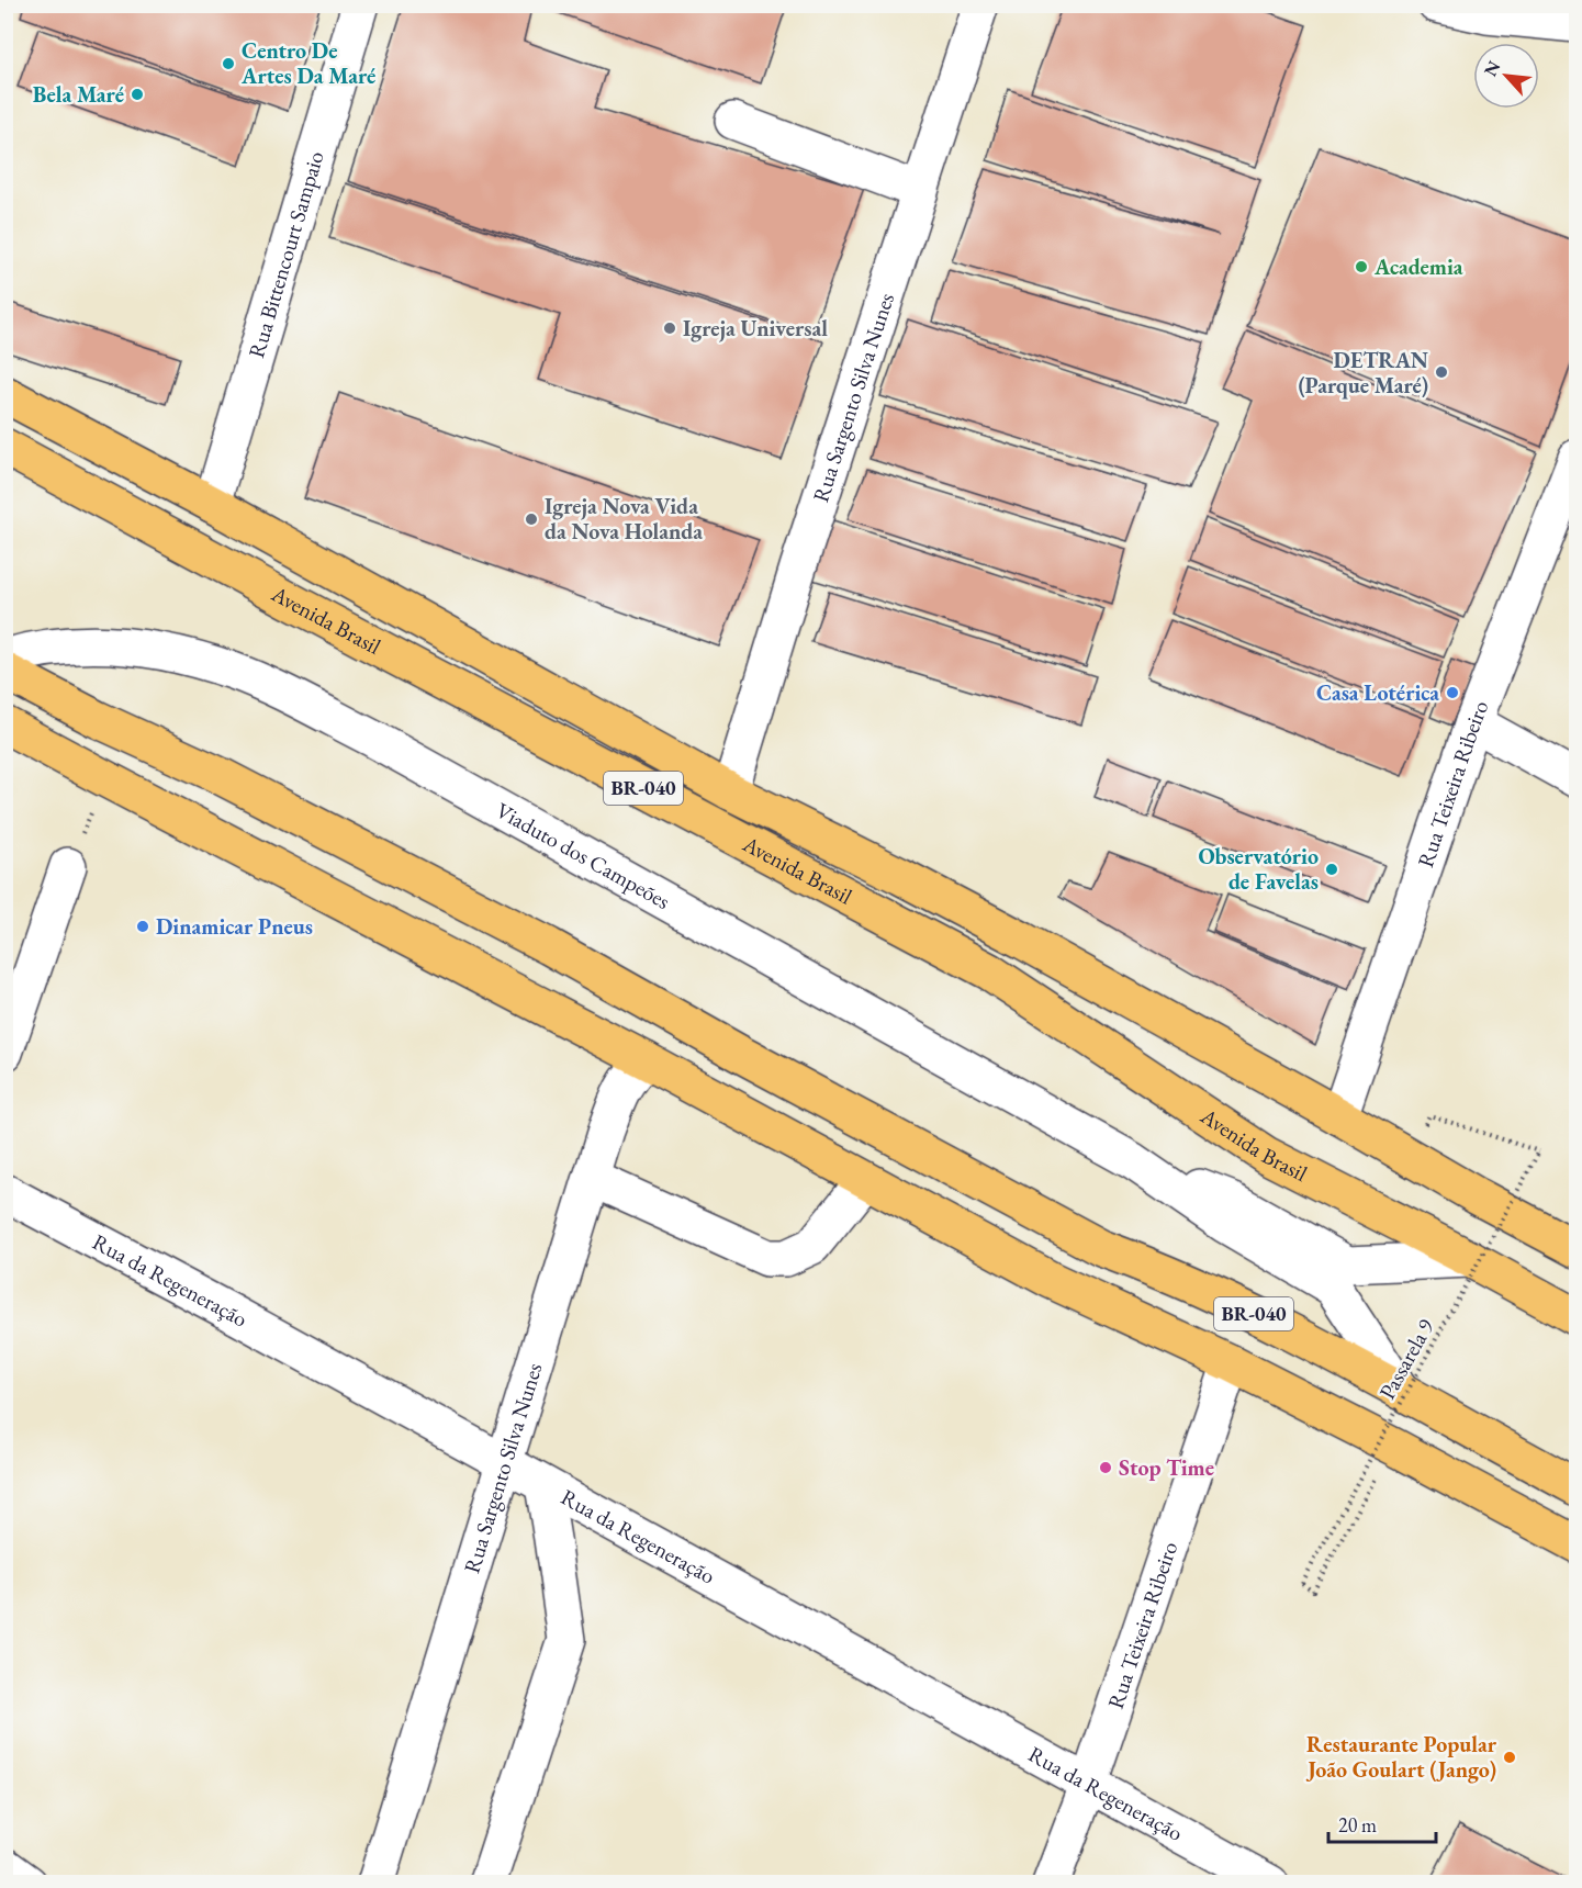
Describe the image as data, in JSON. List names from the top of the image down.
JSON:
{
  "streets": {
    "highway": ["Avenida Brasil", "BR-040"],
    "street": [
      "Rua Bittencourt Sampaio",
      "Rua Sargento Silva Nunes",
      "Rua Teixeira Ribeiro",
      "Viaduto dos Campeões",
      "Rua da Regeneração"
    ],
    "path": ["Passarela 9"]
  },
  "crossings": [
    ["Rua Bittencourt Sampaio", "Avenida Brasil"],
    ["Rua Sargento Silva Nunes", "Avenida Brasil"],
    ["Rua Sargento Silva Nunes", "Rua da Regeneração"],
    ["Avenida Brasil", "Rua Teixeira Ribeiro"],
    ["Rua Teixeira Ribeiro", "Rua da Regeneração"]
  ],
  "places": [
    "Centro De Artes Da Maré",
    "Bela Maré",
    "Academia",
    "Igreja Universal",
    "DETRAN (Parque Maré)",
    "Igreja Nova Vida da Nova Holanda",
    "Casa Lotérica",
    "Observatório de Favelas",
    "Dinamicar Pneus",
    "Stop Time",
    "Restaurante Popular João Goulart (Jango)"
  ],
  "scale_bar": "20 m",
  "north": "top left"
}
